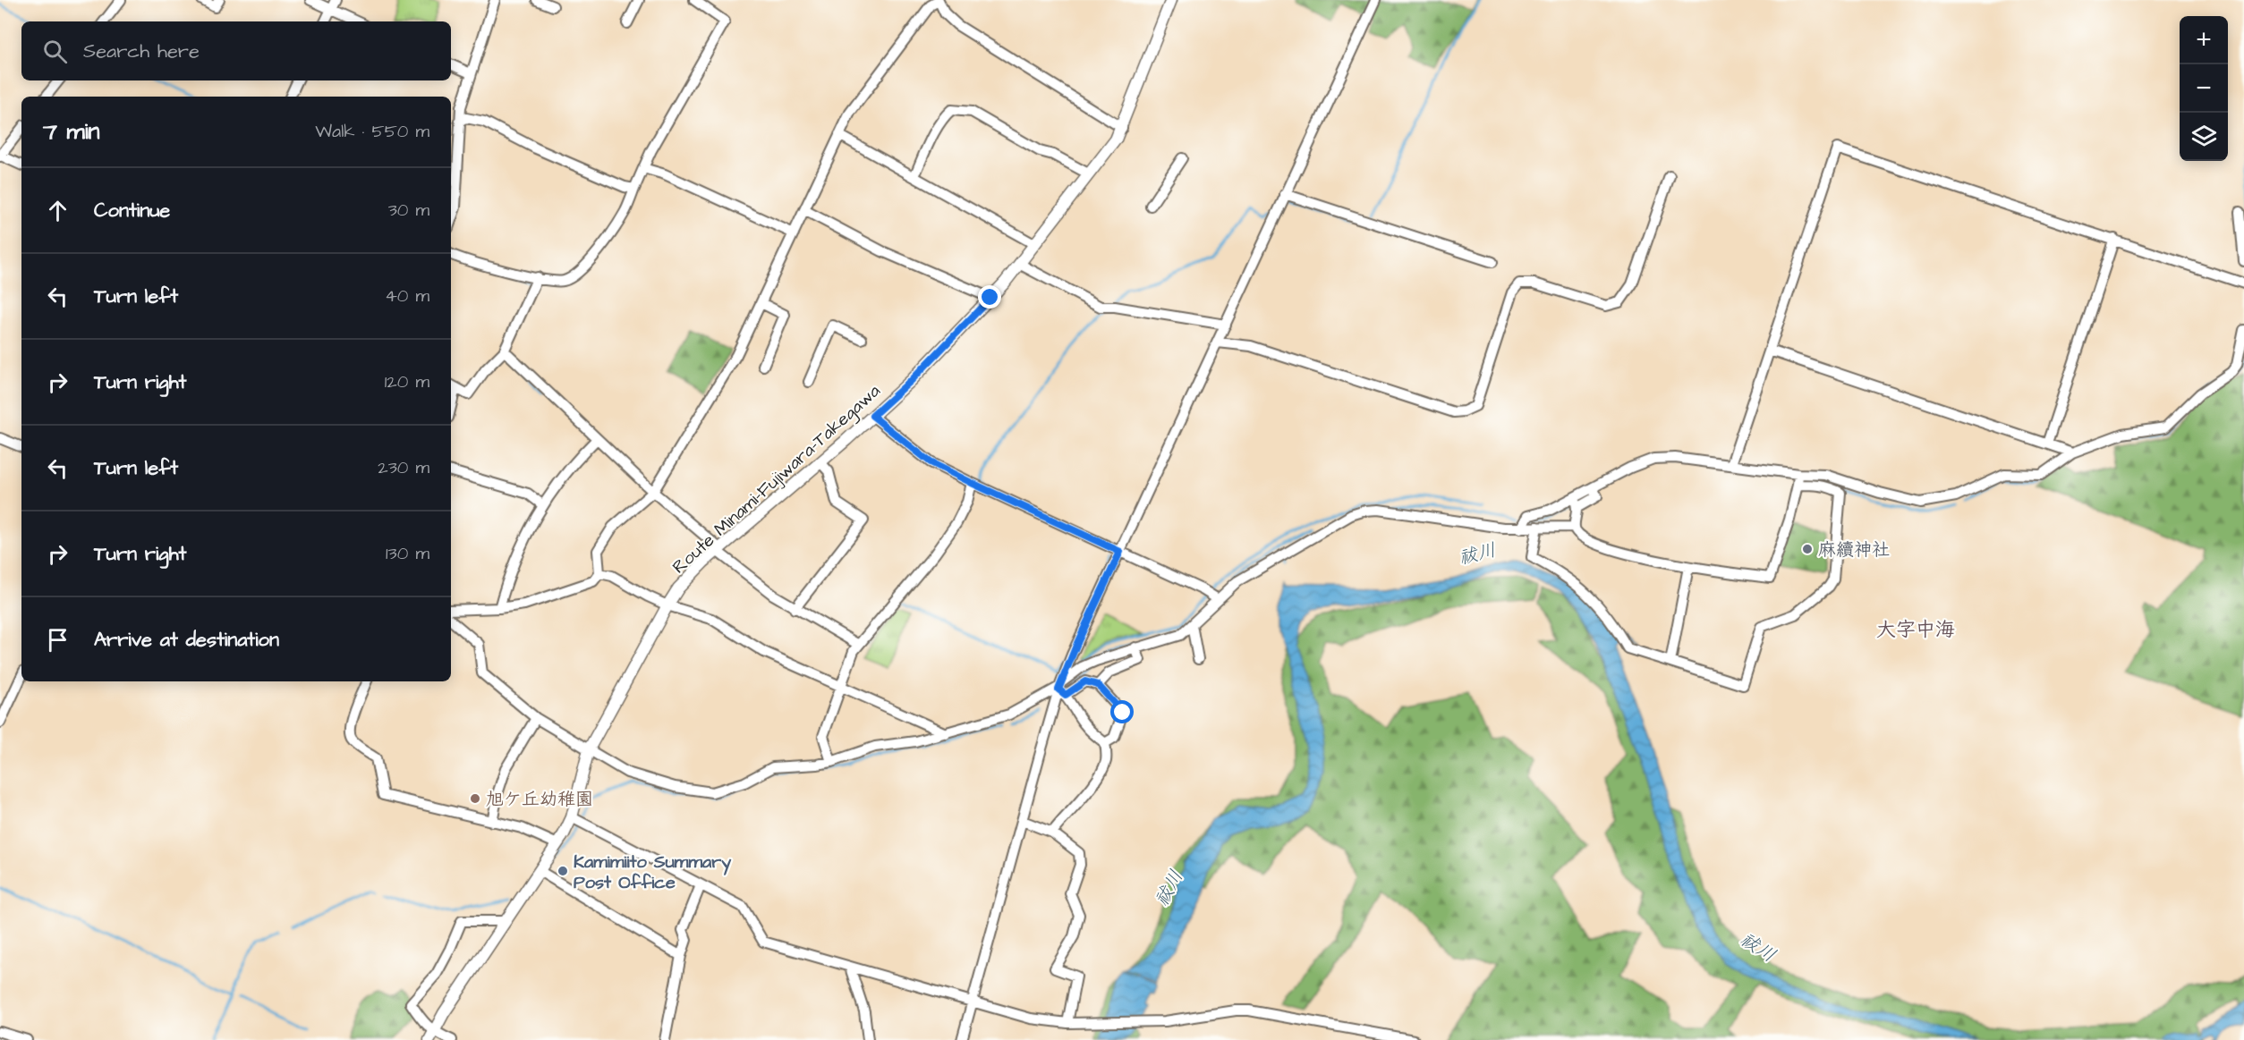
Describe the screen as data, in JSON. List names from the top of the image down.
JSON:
{
  "streets": {
    "main road": ["Route Minami-Fujiwara-Takegawa"]
  },
  "districts": ["大字中海"],
  "water": ["祓川"],
  "places": ["麻續神社", "旭ケ丘幼稚園", "Kamimiito Summary Post Office"],
  "page": {
    "map_buttons": ["+", "−"],
    "search": "Search here",
    "heading": ["7 min", "Walk · 550 m"],
    "list": [
      ["Continue", "30 m"],
      ["Turn left", "40 m"],
      ["Turn right", "120 m"],
      ["Turn left", "230 m"],
      ["Turn right", "130 m"],
      "Arrive at destination"
    ]
  }
}
